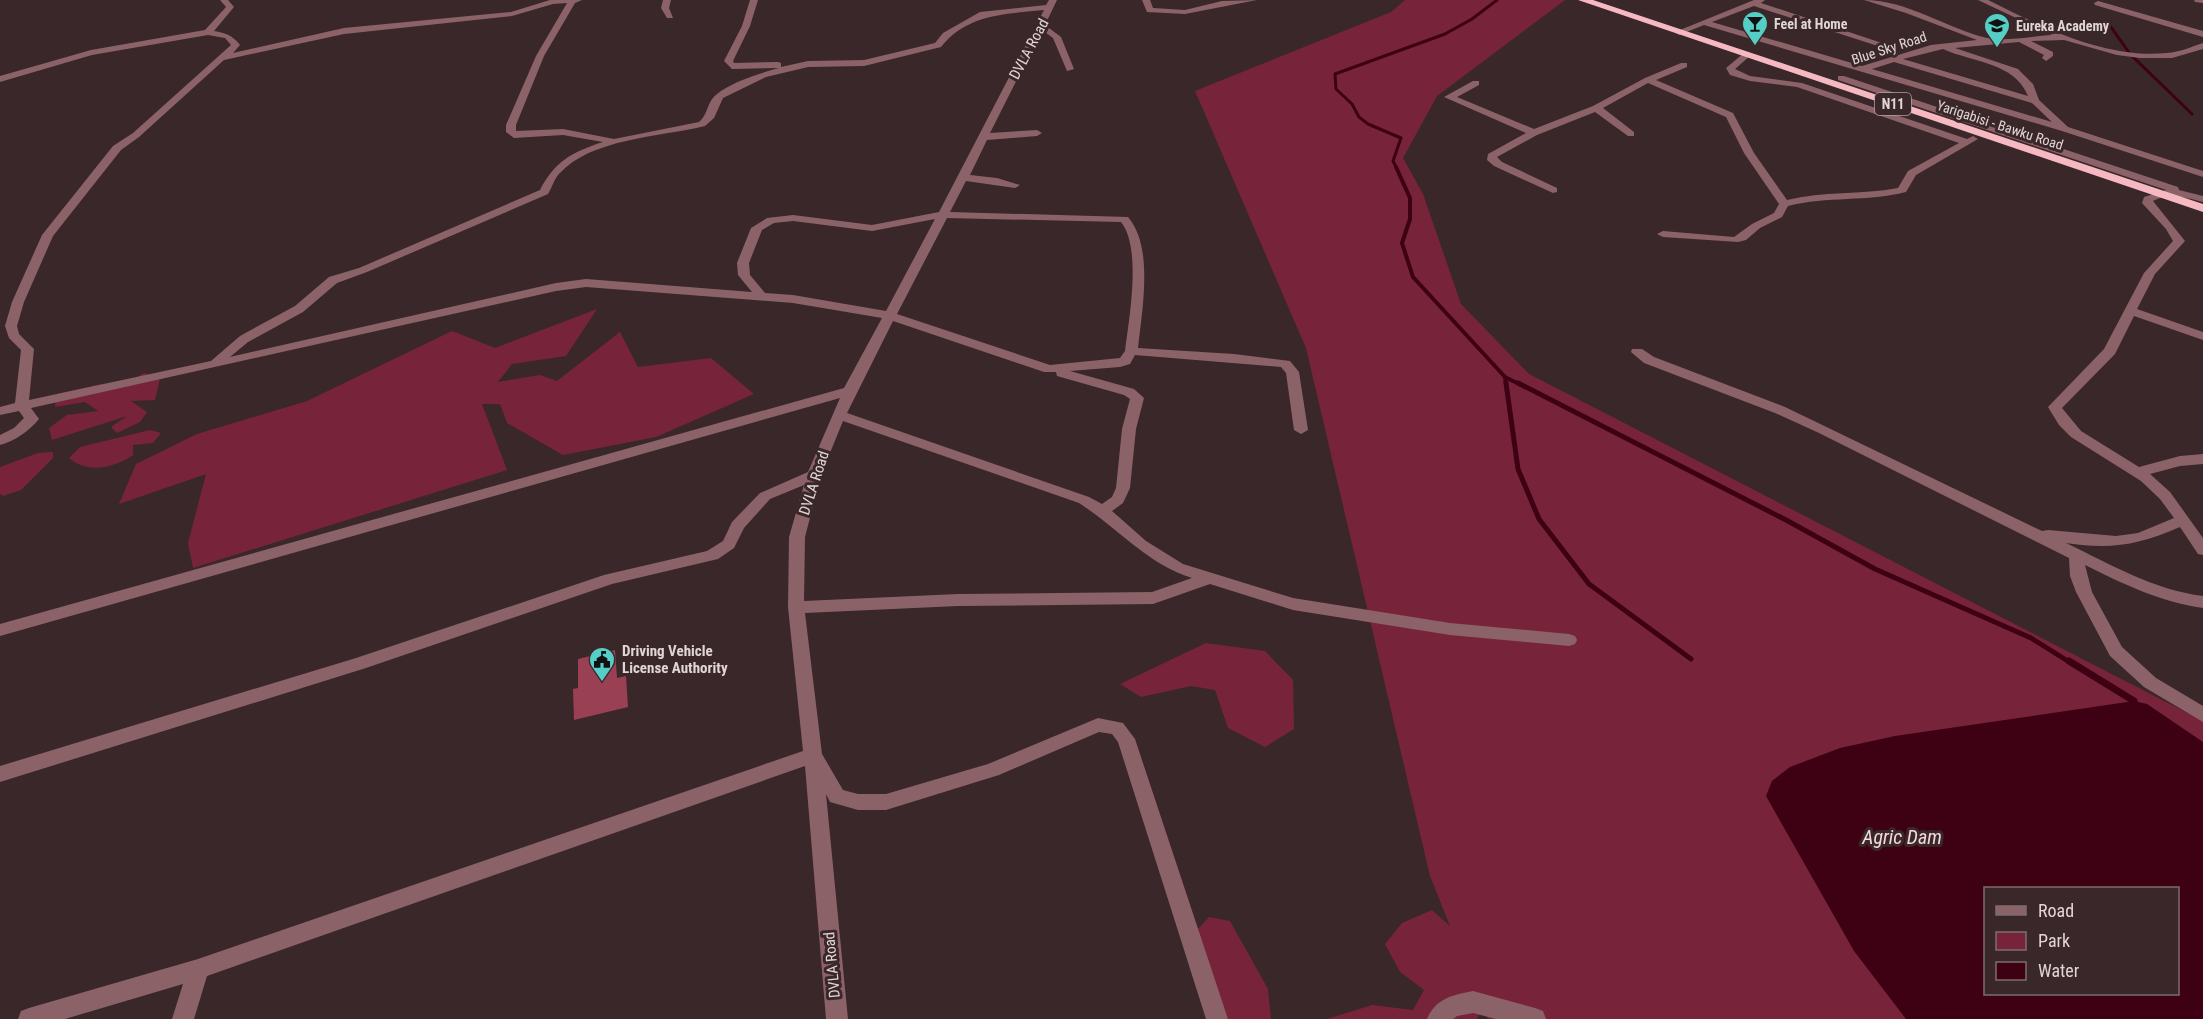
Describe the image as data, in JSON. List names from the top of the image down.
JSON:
{
  "streets": {
    "highway": ["N11", "Yarigabisi - Bawku Road"],
    "street": ["Blue Sky Road", "DVLA Road"]
  },
  "crossings": [
    ["Blue Sky Road", "Yarigabisi - Bawku Road"]
  ],
  "water": ["Agric Dam"],
  "places": {
    "bar": ["Feel at Home"],
    "school or university": ["Eureka Academy"],
    "public building": ["Driving Vehicle License Authority"]
  },
  "legend": ["Road", "Park", "Water"]
}
